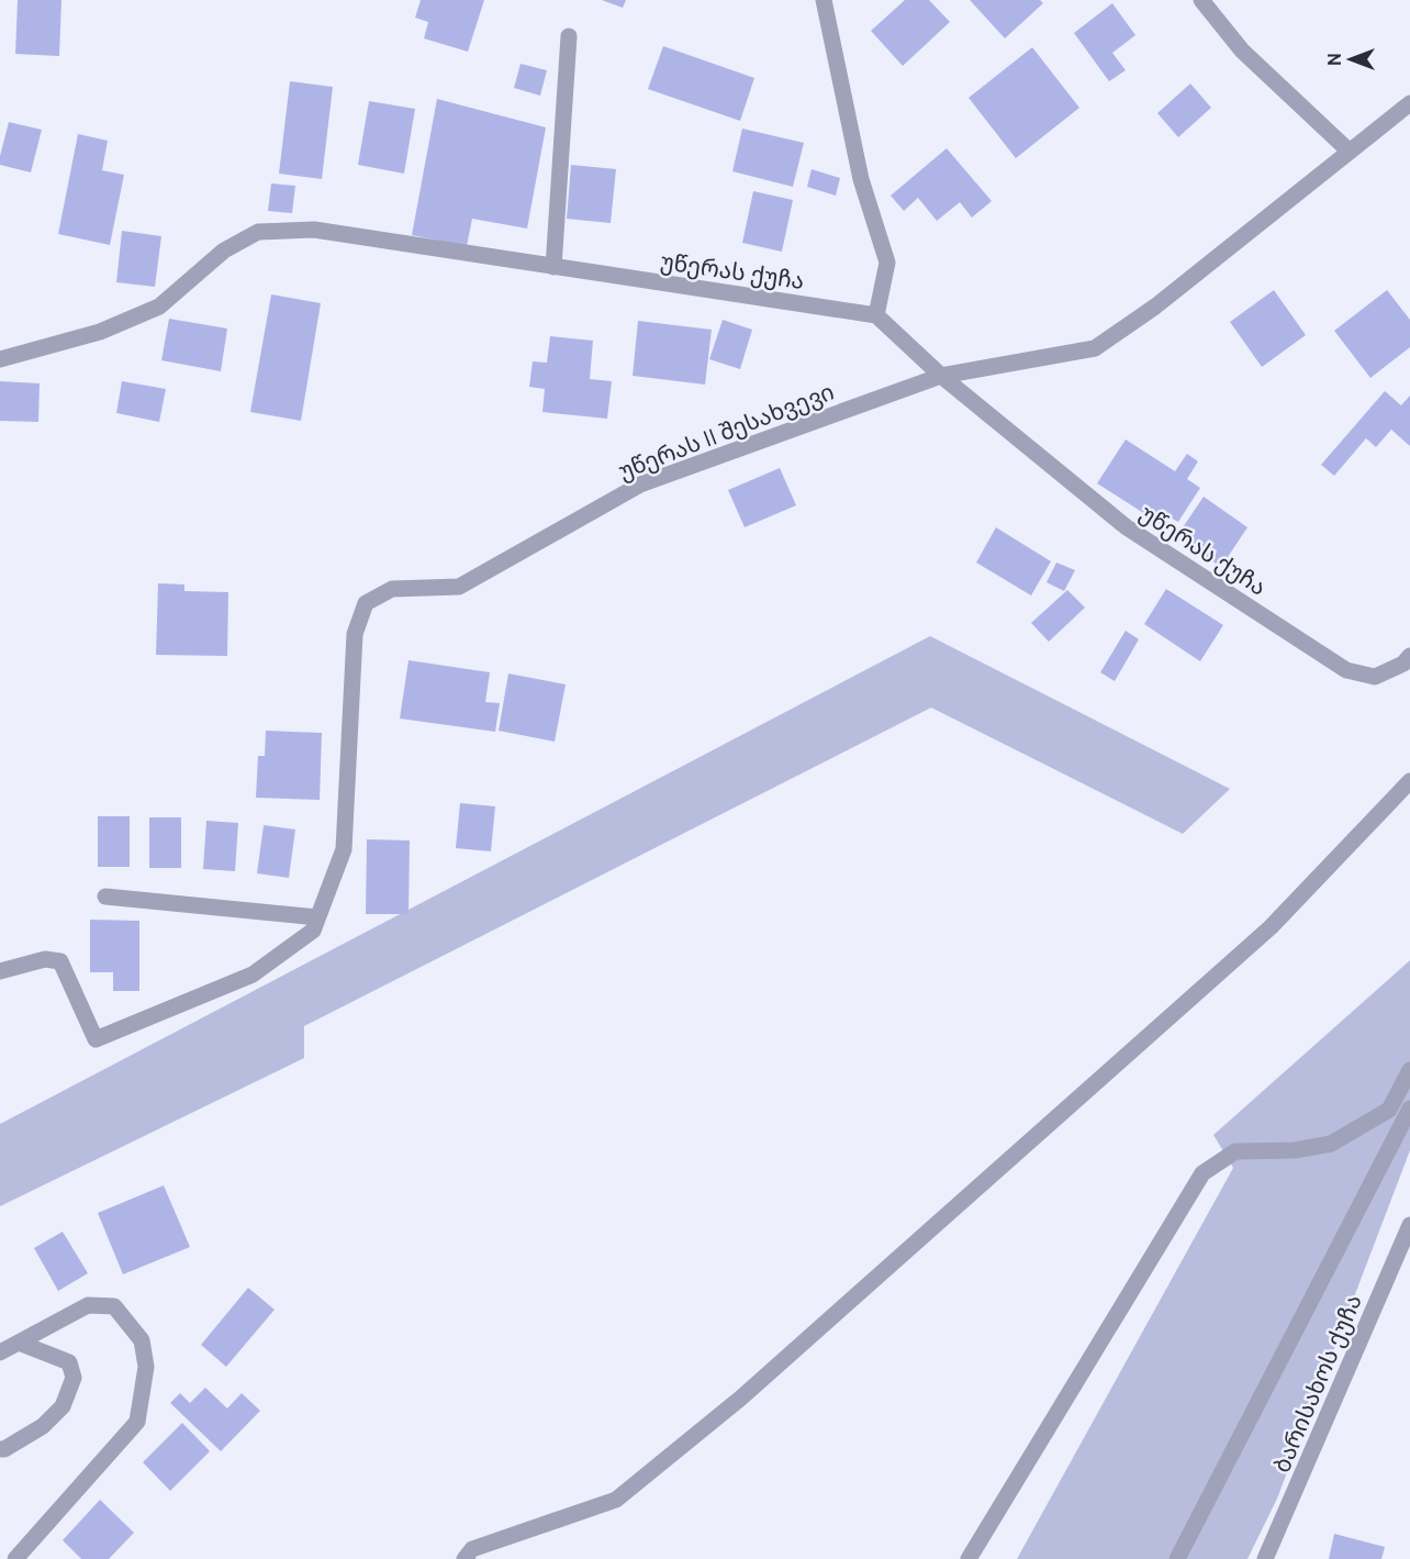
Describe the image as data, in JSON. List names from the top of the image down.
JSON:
{
  "streets": {
    "street": ["უწერას ქუჩა", "უწერას II შესახვევი", "ბარისახოს ქუჩა"]
  },
  "crossings": [
    ["უწერას ქუჩა", "უწერას II შესახვევი"]
  ],
  "north": "left"
}
